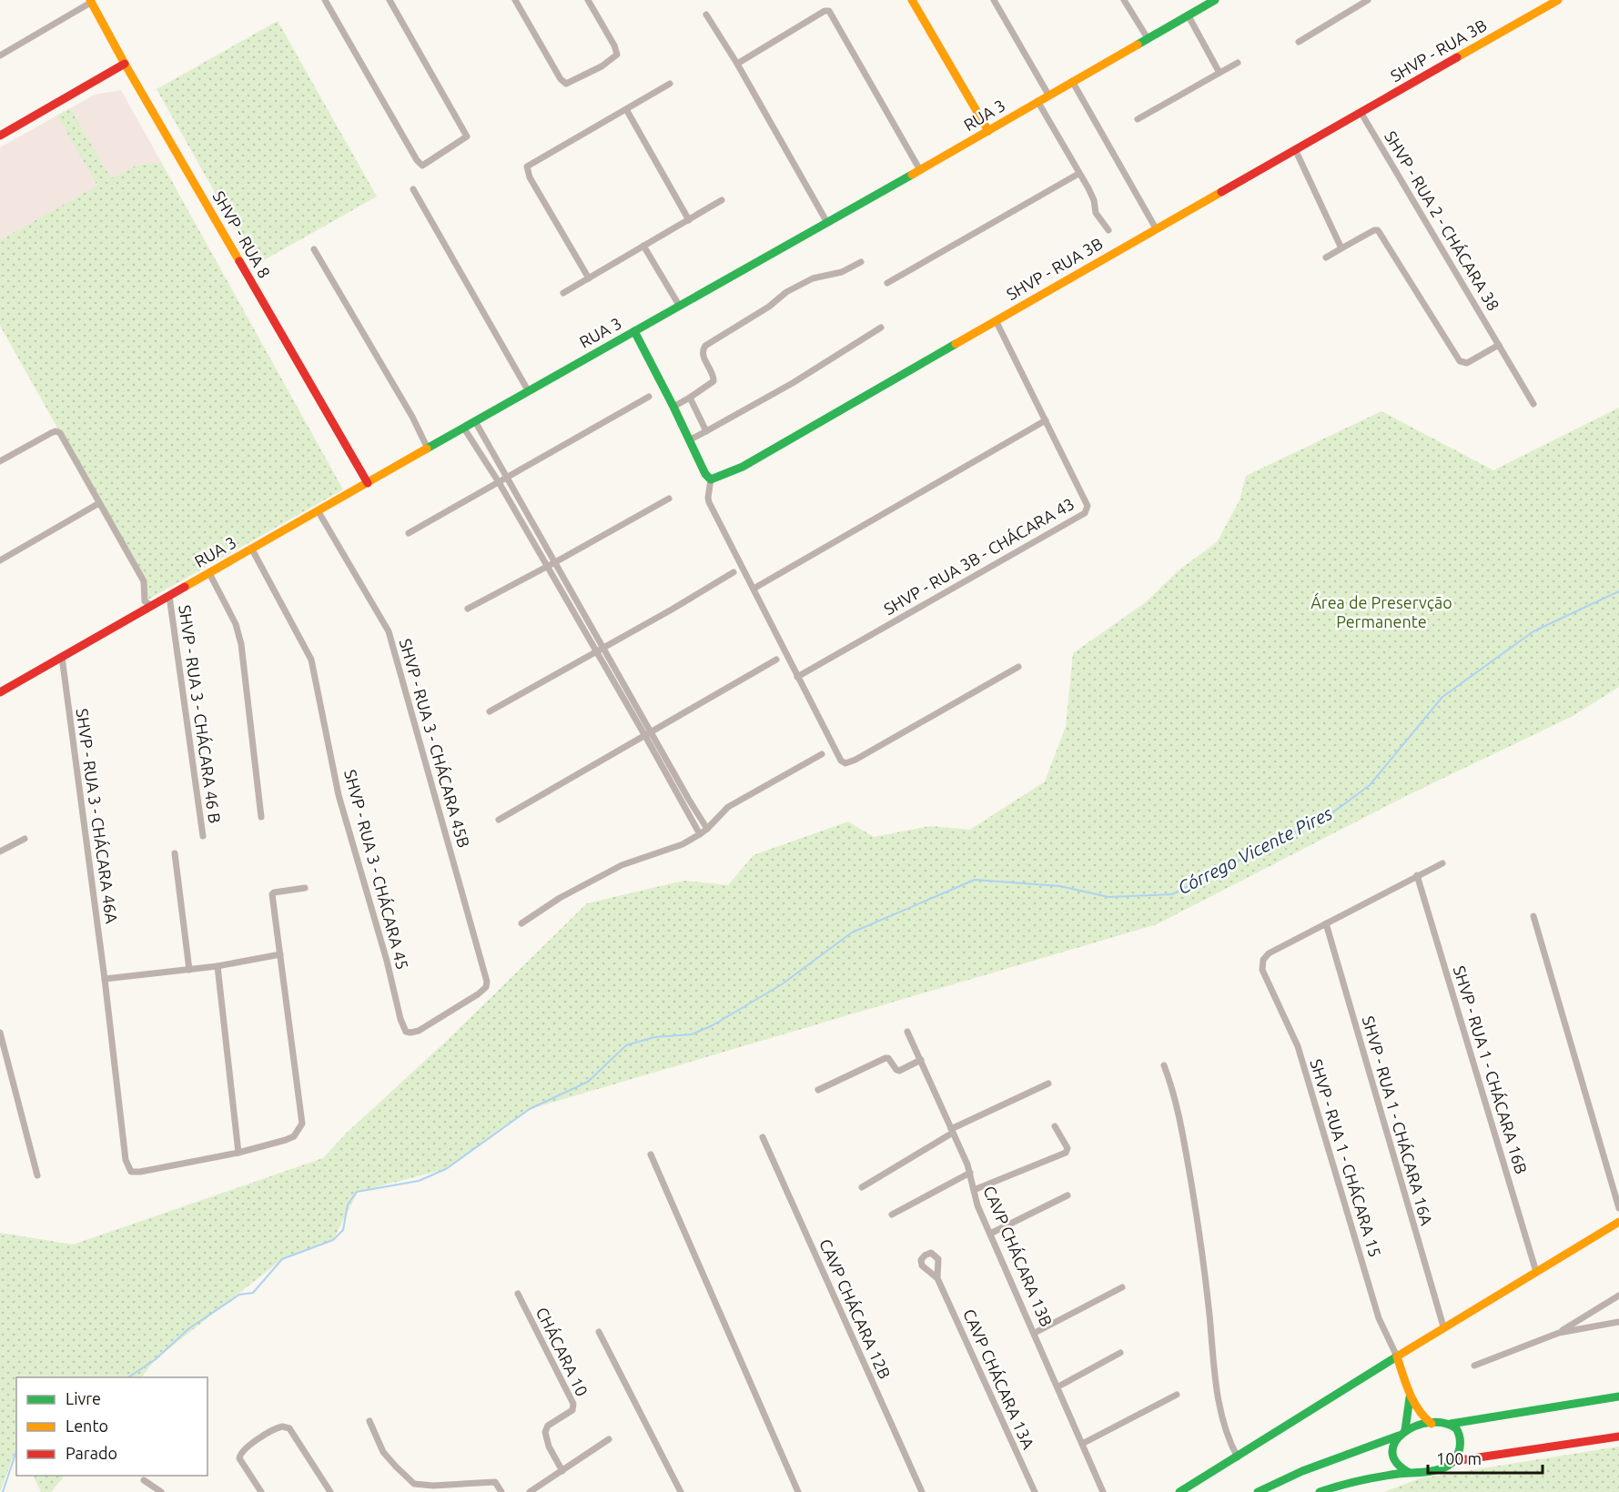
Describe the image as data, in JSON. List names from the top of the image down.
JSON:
{
  "streets": {
    "street": [
      "SHVP - RUA 3B",
      "RUA 3",
      "SHVP - RUA 2 - CHÁCARA 38",
      "SHVP - RUA 8",
      "SHVP - RUA 3B - CHÁCARA 43",
      "SHVP - RUA 3 - CHÁCARA 46 B",
      "SHVP - RUA 3 - CHÁCARA 45B",
      "SHVP - RUA 3 - CHÁCARA 46A",
      "SHVP - RUA 3 - CHÁCARA 45",
      "SHVP - RUA 1 - CHÁCARA 16B",
      "SHVP - RUA 1 - CHÁCARA 16A",
      "SHVP - RUA 1 - CHÁCARA 15",
      "CAVP CHÁCARA 13B",
      "CAVP CHÁCARA 12B",
      "CHÁCARA 10",
      "CAVP CHÁCARA 13A"
    ]
  },
  "crossings": [
    ["SHVP - RUA 3B", "SHVP - RUA 2 - CHÁCARA 38"],
    ["SHVP - RUA 3B", "SHVP - RUA 3B - CHÁCARA 43"],
    ["RUA 3", "SHVP - RUA 8"],
    ["RUA 3", "SHVP - RUA 3 - CHÁCARA 46 B"],
    ["RUA 3", "SHVP - RUA 3 - CHÁCARA 45B"],
    ["RUA 3", "SHVP - RUA 3 - CHÁCARA 46A"],
    ["RUA 3", "SHVP - RUA 3 - CHÁCARA 45"],
    ["SHVP - RUA 3 - CHÁCARA 45B", "SHVP - RUA 3 - CHÁCARA 45"],
    ["SHVP - RUA 1 - CHÁCARA 16A", "SHVP - RUA 1 - CHÁCARA 15"]
  ],
  "water": ["Córrego Vicente Pires"],
  "parks": ["Área de Preservção Permanente"],
  "legend": ["Livre", "Lento", "Parado"],
  "scale_bar": "100 m"
}
